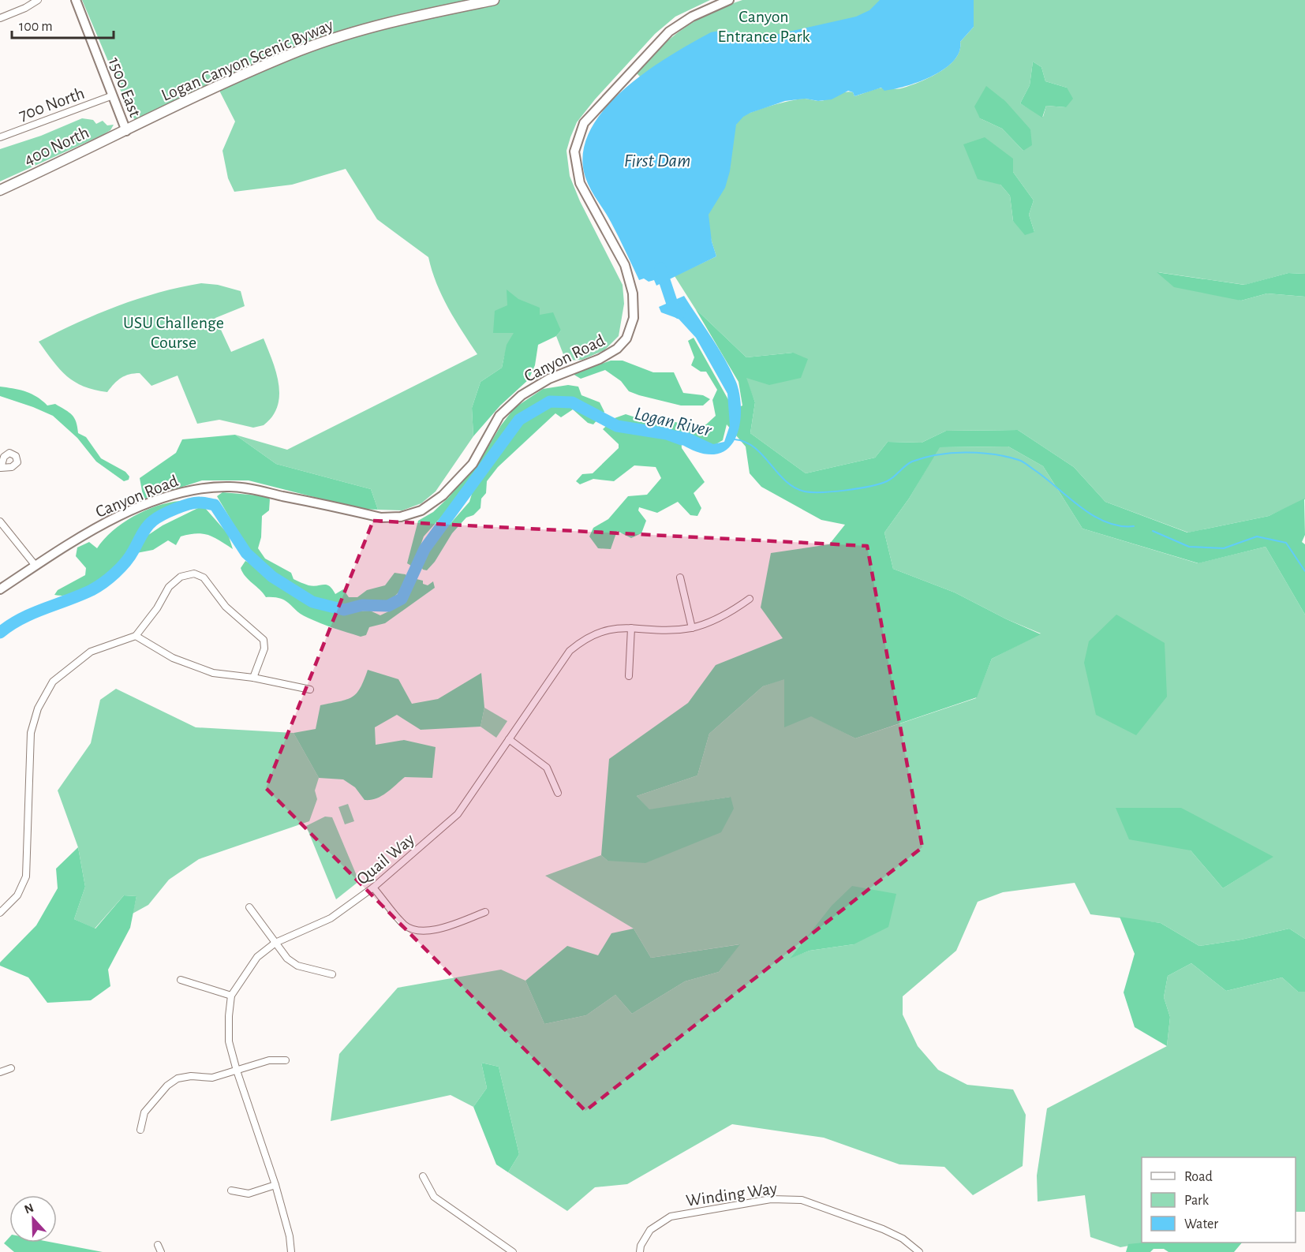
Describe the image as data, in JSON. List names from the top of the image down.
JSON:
{
  "streets": {
    "main road": ["Logan Canyon Scenic Byway", "400 North"],
    "street": [
      "1500 East",
      "700 North",
      "Canyon Road",
      "Quail Way",
      "Winding Way"
    ]
  },
  "crossings": [
    ["Logan Canyon Scenic Byway", "1500 East"],
    ["Logan Canyon Scenic Byway", "400 North"],
    ["1500 East", "700 North"],
    ["1500 East", "400 North"]
  ],
  "water": ["First Dam", "Logan River"],
  "parks": ["Canyon Entrance Park", "USU Challenge Course"],
  "legend": ["Road", "Park", "Water"],
  "scale_bar": "100 m",
  "north": "top"
}
